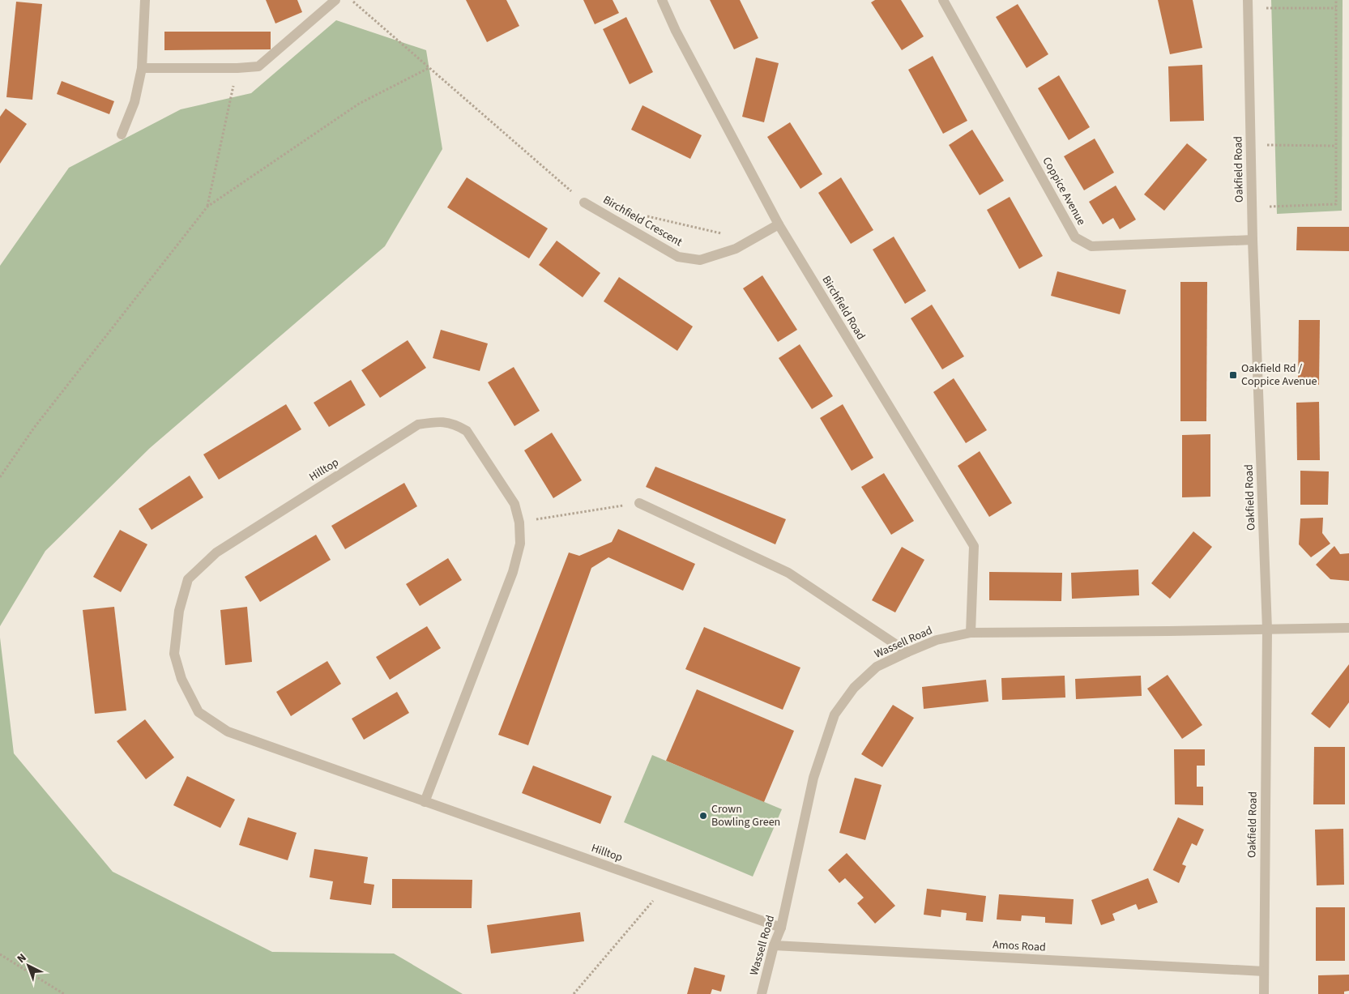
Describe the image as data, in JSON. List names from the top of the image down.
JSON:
{
  "streets": {
    "street": [
      "Oakfield Road",
      "Coppice Avenue",
      "Birchfield Crescent",
      "Birchfield Road",
      "Hilltop",
      "Wassell Road",
      "Amos Road"
    ]
  },
  "crossings": [
    ["Oakfield Road", "Coppice Avenue"],
    ["Oakfield Road", "Wassell Road"],
    ["Oakfield Road", "Amos Road"],
    ["Birchfield Crescent", "Birchfield Road"],
    ["Birchfield Road", "Wassell Road"],
    ["Hilltop", "Wassell Road"],
    ["Wassell Road", "Amos Road"]
  ],
  "places": {
    "transit": ["Oakfield Rd / Coppice Avenue"],
    "other": ["Crown Bowling Green"]
  },
  "north": "top left"
}
